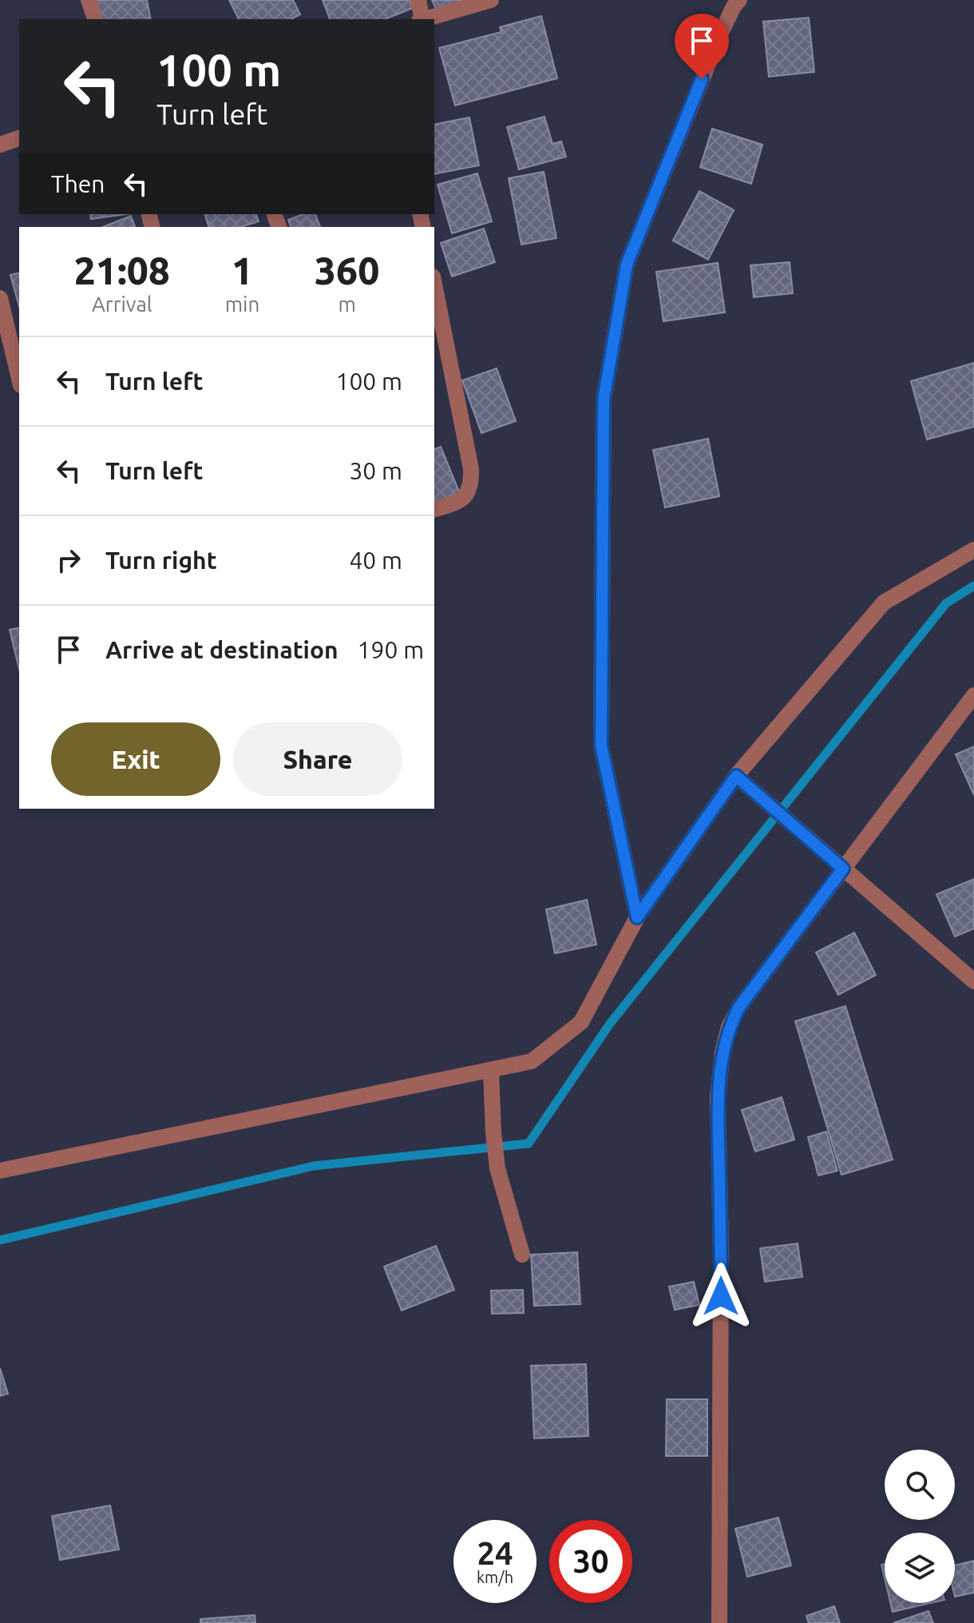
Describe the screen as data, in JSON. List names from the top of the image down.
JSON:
{
  "page": {
    "turn": ["100 m", "Turn left"],
    "then": "Then",
    "eta": [
      "21:08",
      "Arrival",
      "1",
      "min",
      "360",
      "m"
    ],
    "list": [
      {
        "name": "Turn left",
        "value": "100 m"
      },
      {
        "name": "Turn left",
        "value": "30 m"
      },
      {
        "name": "Turn right",
        "value": "40 m"
      },
      {
        "name": "Arrive at destination",
        "value": "190 m"
      }
    ],
    "buttons": ["Exit", "Share"],
    "speed": "24 km/h",
    "limit": "30"
  }
}
